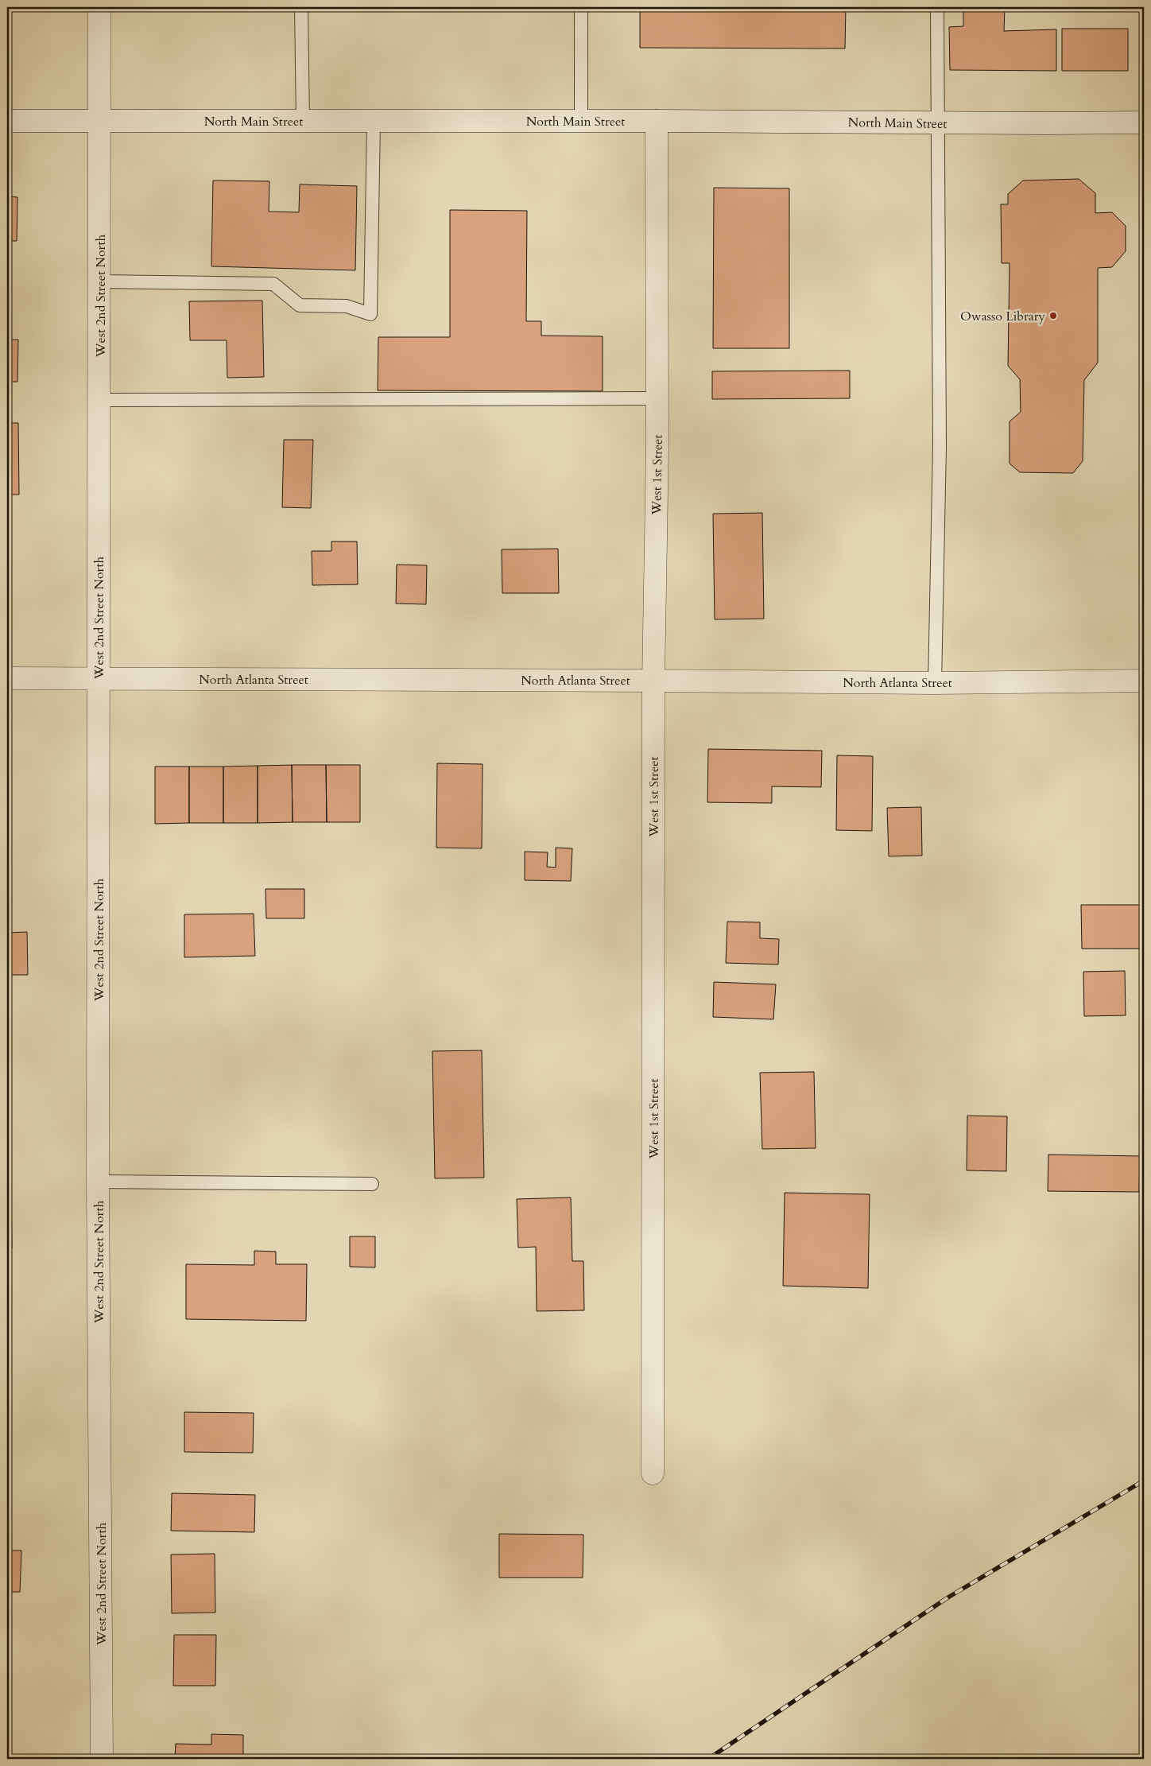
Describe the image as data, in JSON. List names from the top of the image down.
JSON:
{
  "streets": {
    "street": [
      "North Main Street",
      "West 2nd Street North",
      "West 1st Street",
      "North Atlanta Street"
    ]
  },
  "crossings": [
    ["North Main Street", "West 2nd Street North"],
    ["North Main Street", "West 1st Street"],
    ["West 2nd Street North", "North Atlanta Street"],
    ["West 1st Street", "North Atlanta Street"]
  ],
  "places": ["Owasso Library"]
}
